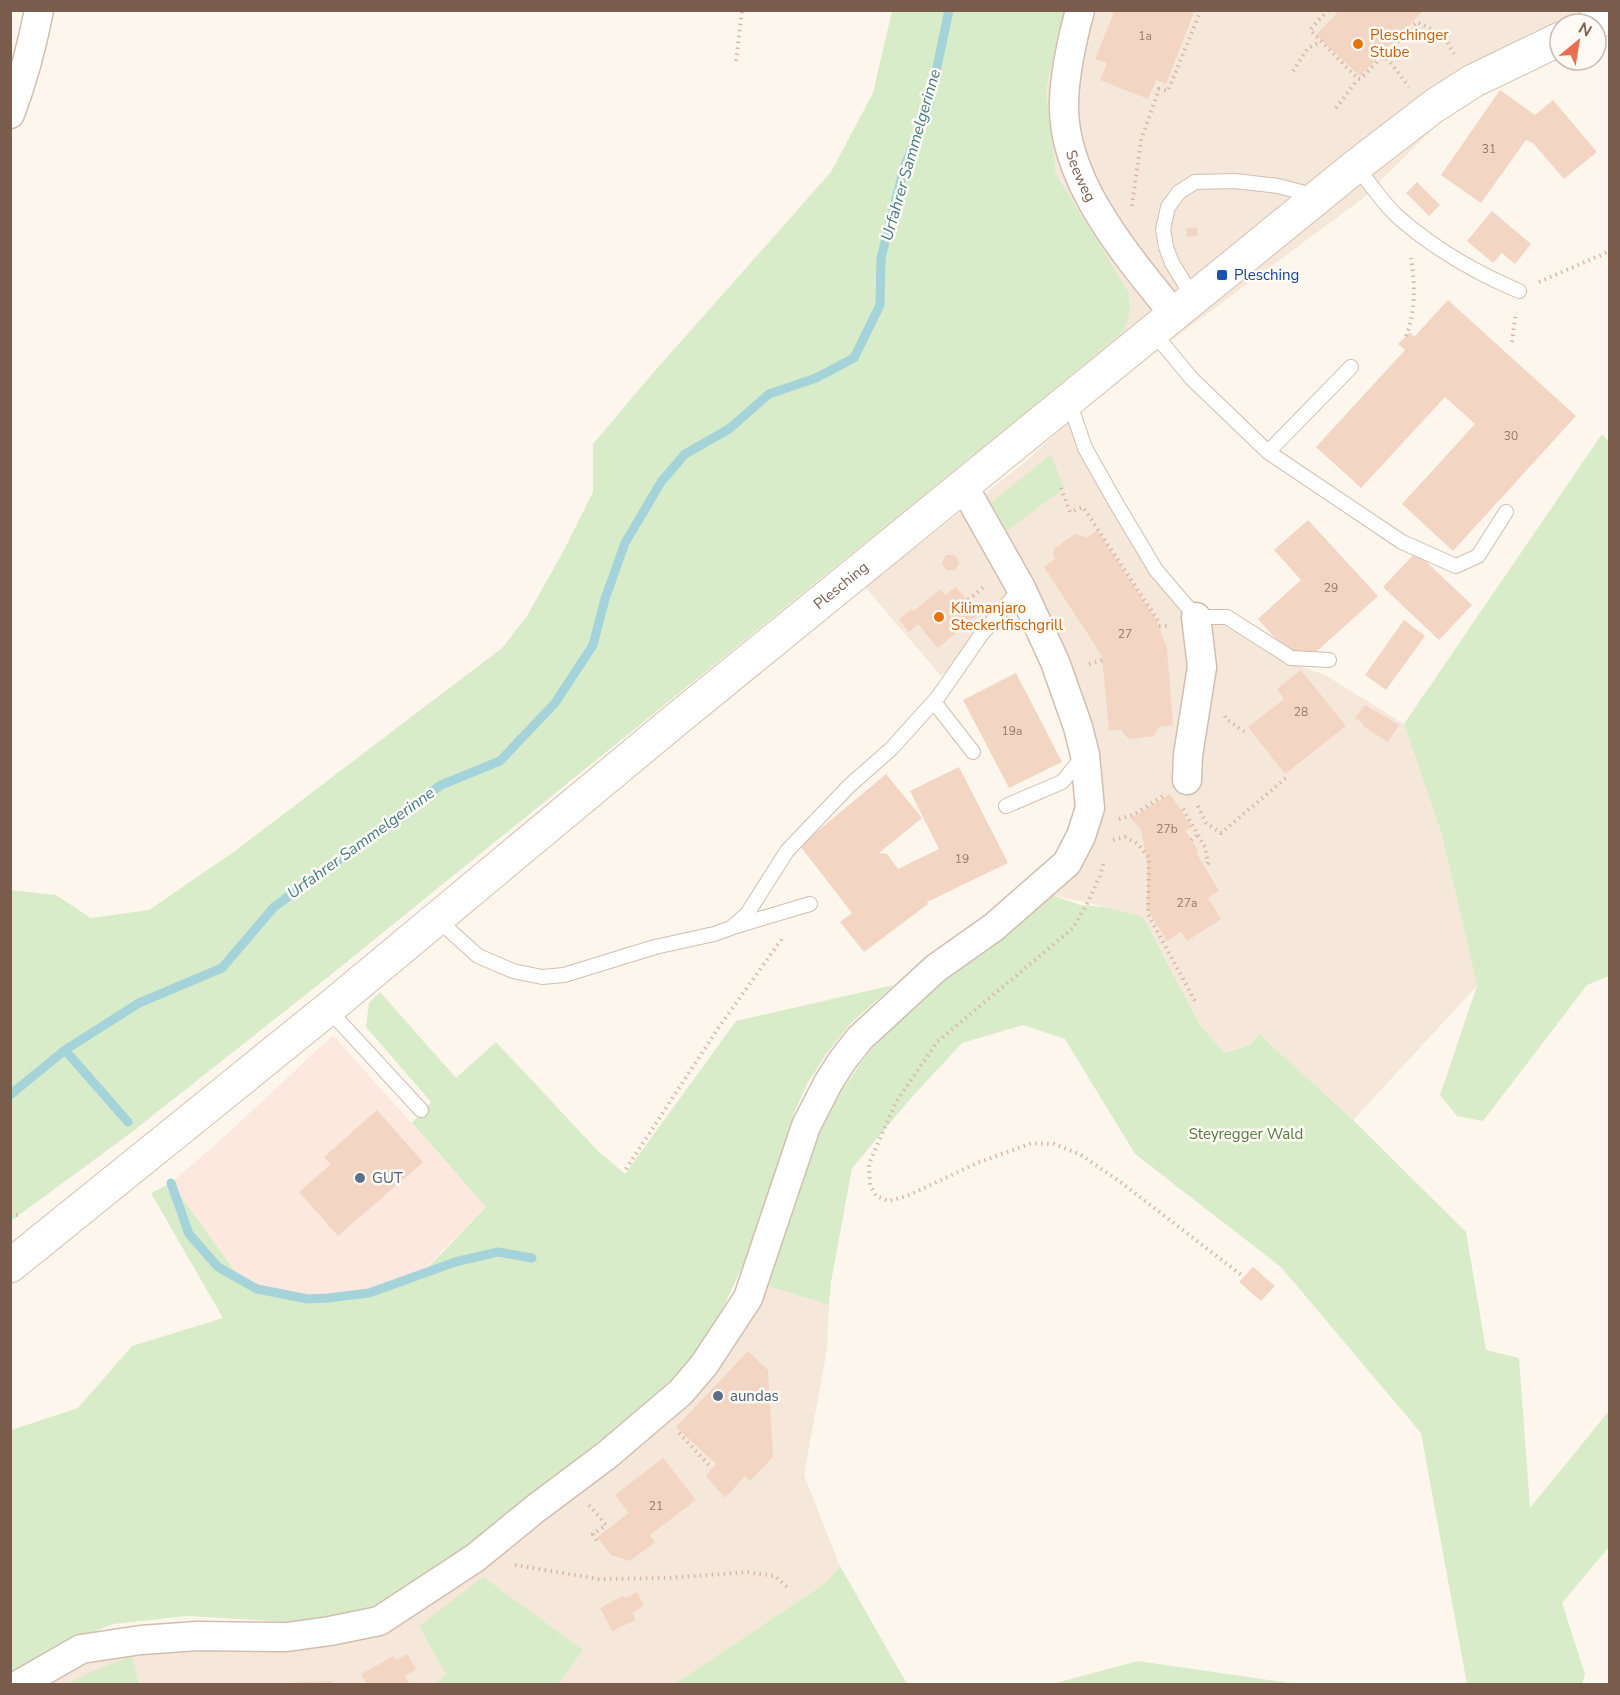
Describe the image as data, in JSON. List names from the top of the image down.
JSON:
{
  "streets": {
    "main road": ["Plesching"],
    "street": ["Seeweg"]
  },
  "crossings": [
    ["Seeweg", "Plesching"]
  ],
  "water": ["Urfahrer Sammelgerinne"],
  "parks": ["Steyregger Wald"],
  "places": {
    "other": [
      "Pleschinger Stube",
      "Kilimanjaro Steckerlfischgrill",
      "GUT",
      "aundas"
    ],
    "transit": ["Plesching"]
  },
  "house_numbers": [
    "1a",
    "31",
    "30",
    "29",
    "27",
    "28",
    "19a",
    "27b",
    "19",
    "27a",
    "21"
  ],
  "north": "top right"
}
